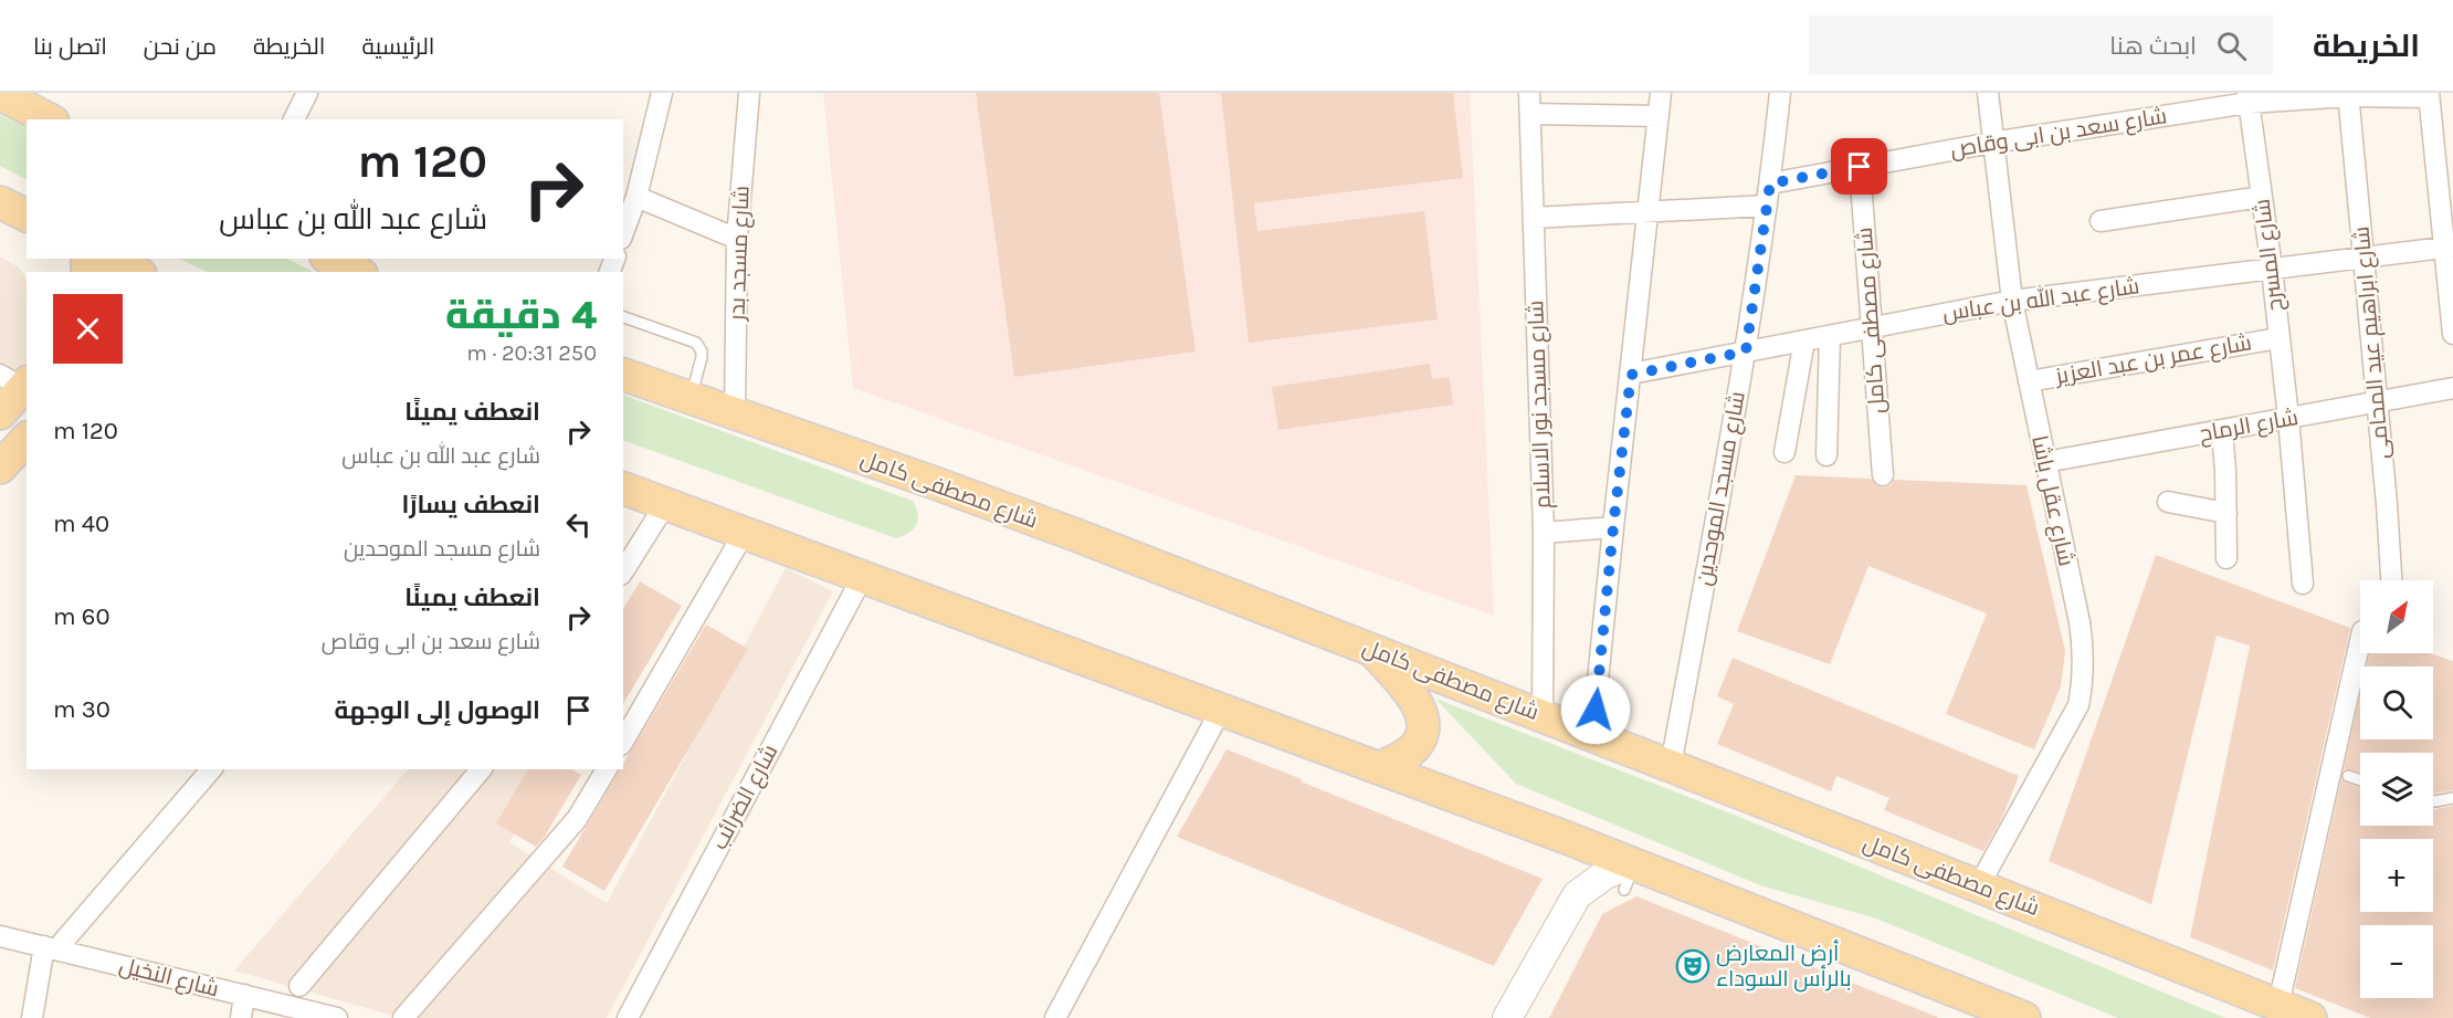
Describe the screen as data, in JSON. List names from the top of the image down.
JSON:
{
  "streets": {
    "main road": ["شارع مصطفى كامل"],
    "street": [
      "شارع سعد بن ابى وقاص",
      "شارع مسجد بدر",
      "شارع المسرح",
      "شارع عبد الله بن عباس",
      "شارع ابراهيم عيد المحامى",
      "شارع عمر بن عبد العزيز",
      "شارع مسجد نور الاسلام",
      "شارع الرماح",
      "شارع مسجد الموحدين",
      "شارع عقل باشا",
      "شارع الضرائب",
      "شارع النخيل"
    ]
  },
  "crossings": [
    ["شارع سعد بن ابى وقاص", "شارع المسرح"],
    ["شارع سعد بن ابى وقاص", "شارع مصطفى كامل"],
    ["شارع سعد بن ابى وقاص", "شارع ابراهيم عيد المحامى"],
    ["شارع سعد بن ابى وقاص", "شارع مسجد الموحدين"],
    ["شارع سعد بن ابى وقاص", "شارع عقل باشا"],
    ["شارع مسجد بدر", "شارع مصطفى كامل"],
    ["شارع المسرح", "شارع عبد الله بن عباس"],
    ["شارع المسرح", "شارع عمر بن عبد العزيز"],
    ["شارع المسرح", "شارع الرماح"],
    ["شارع عبد الله بن عباس", "شارع مصطفى كامل"],
    ["شارع عبد الله بن عباس", "شارع ابراهيم عيد المحامى"],
    ["شارع عبد الله بن عباس", "شارع مسجد الموحدين"],
    ["شارع عبد الله بن عباس", "شارع عقل باشا"],
    ["شارع مصطفى كامل", "شارع مسجد نور الاسلام"],
    ["شارع مصطفى كامل", "شارع مسجد الموحدين"],
    ["شارع مصطفى كامل", "شارع عقل باشا"],
    ["شارع ابراهيم عيد المحامى", "شارع الرماح"],
    ["شارع عمر بن عبد العزيز", "شارع عقل باشا"],
    ["شارع الرماح", "شارع عقل باشا"]
  ],
  "places": {
    "theatre": ["أرض المعارض بالرأس السوداء"]
  },
  "north": "top right",
  "page": {
    "header": "الخريطة",
    "search": "ابحث هنا",
    "nav": [
      "الرئيسية",
      "الخريطة",
      "من نحن",
      "اتصل بنا"
    ],
    "turn": ["120 m", "شارع عبد الله بن عباس"],
    "heading": ["4 دقيقة", "250 m · 20:31"],
    "list": [
      {
        "name": "انعطف يمينًا",
        "note": "شارع عبد الله بن عباس",
        "value": "120 m"
      },
      {
        "name": "انعطف يسارًا",
        "note": "شارع مسجد الموحدين",
        "value": "40 m"
      },
      {
        "name": "انعطف يمينًا",
        "note": "شارع سعد بن ابى وقاص",
        "value": "60 m"
      },
      {
        "name": "الوصول إلى الوجهة",
        "value": "30 m"
      }
    ],
    "map_buttons": ["+", "−"]
  }
}
